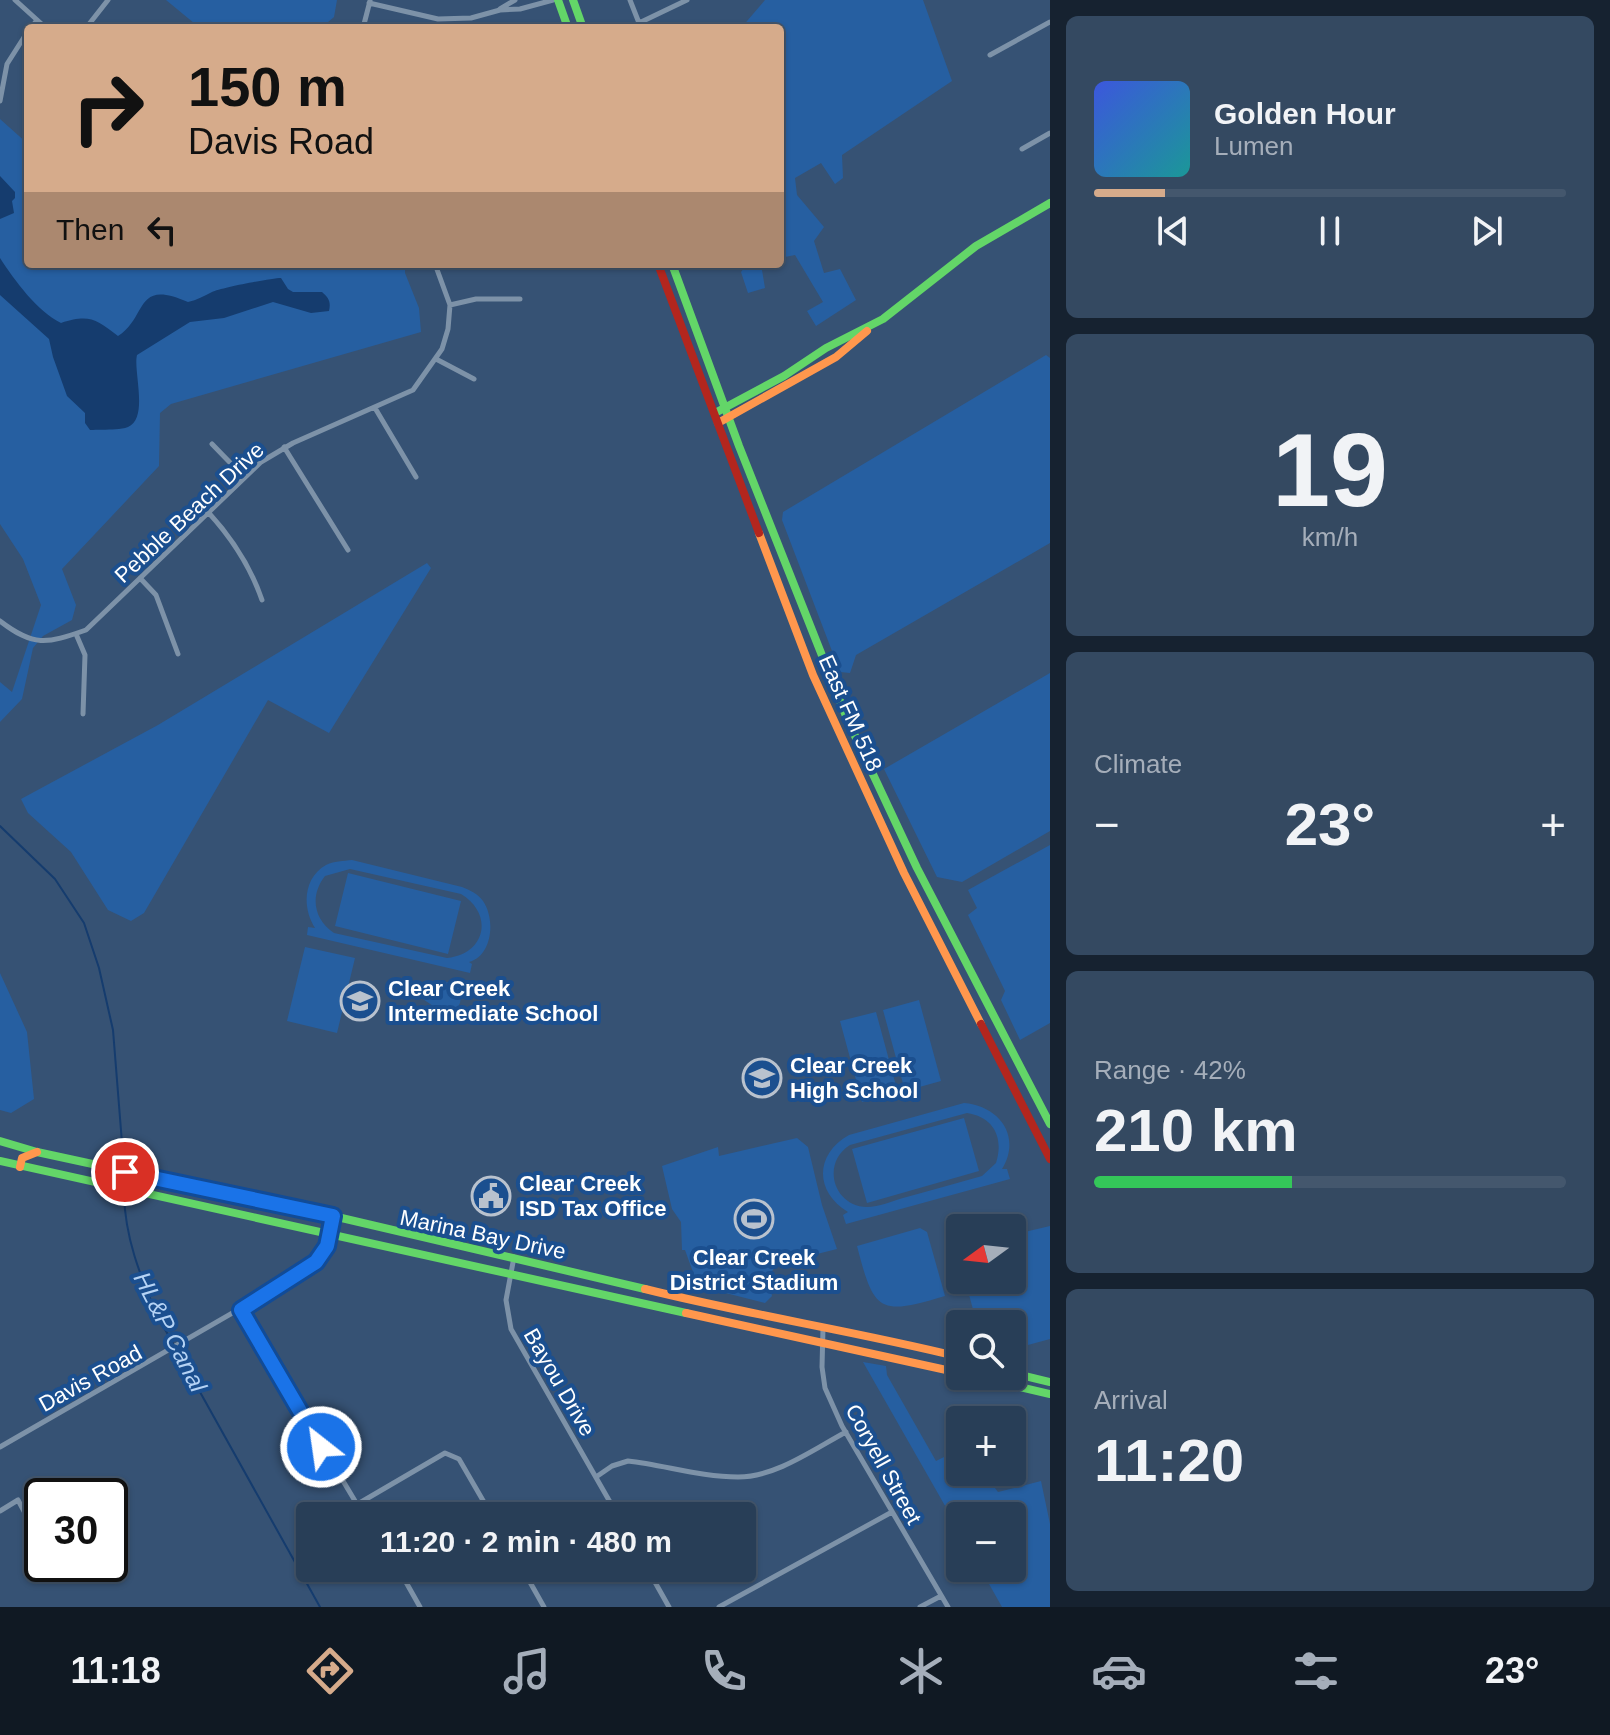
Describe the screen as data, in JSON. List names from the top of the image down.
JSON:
{
  "streets": {
    "main road": ["East FM 518", "Marina Bay Drive"],
    "street": [
      "Pebble Beach Drive",
      "Davis Road",
      "Bayou Drive",
      "Coryell Street"
    ]
  },
  "crossings": [
    ["Marina Bay Drive", "Davis Road"],
    ["Marina Bay Drive", "Bayou Drive"],
    ["Marina Bay Drive", "Coryell Street"]
  ],
  "water": ["HL&P Canal"],
  "places": {
    "school or university": ["Clear Creek Intermediate School", "Clear Creek High School"],
    "public building": ["Clear Creek ISD Tax Office"],
    "sports": ["Clear Creek District Stadium"]
  },
  "north": "left",
  "page": {
    "turn": ["150 m", "Davis Road"],
    "song": ["Golden Hour", "Lumen"],
    "then": "Then",
    "tile": [
      ["19", "km/h"],
      "Climate",
      ["Range · 42%", "210 km"],
      ["Arrival", "11:20"]
    ],
    "heat": ["−", "23°", "+"],
    "map_buttons": ["+", "−"],
    "limit": "30",
    "trip": "11:20 · 2 min · 480 m",
    "tabs": ["11:18", "23°"]
  }
}
